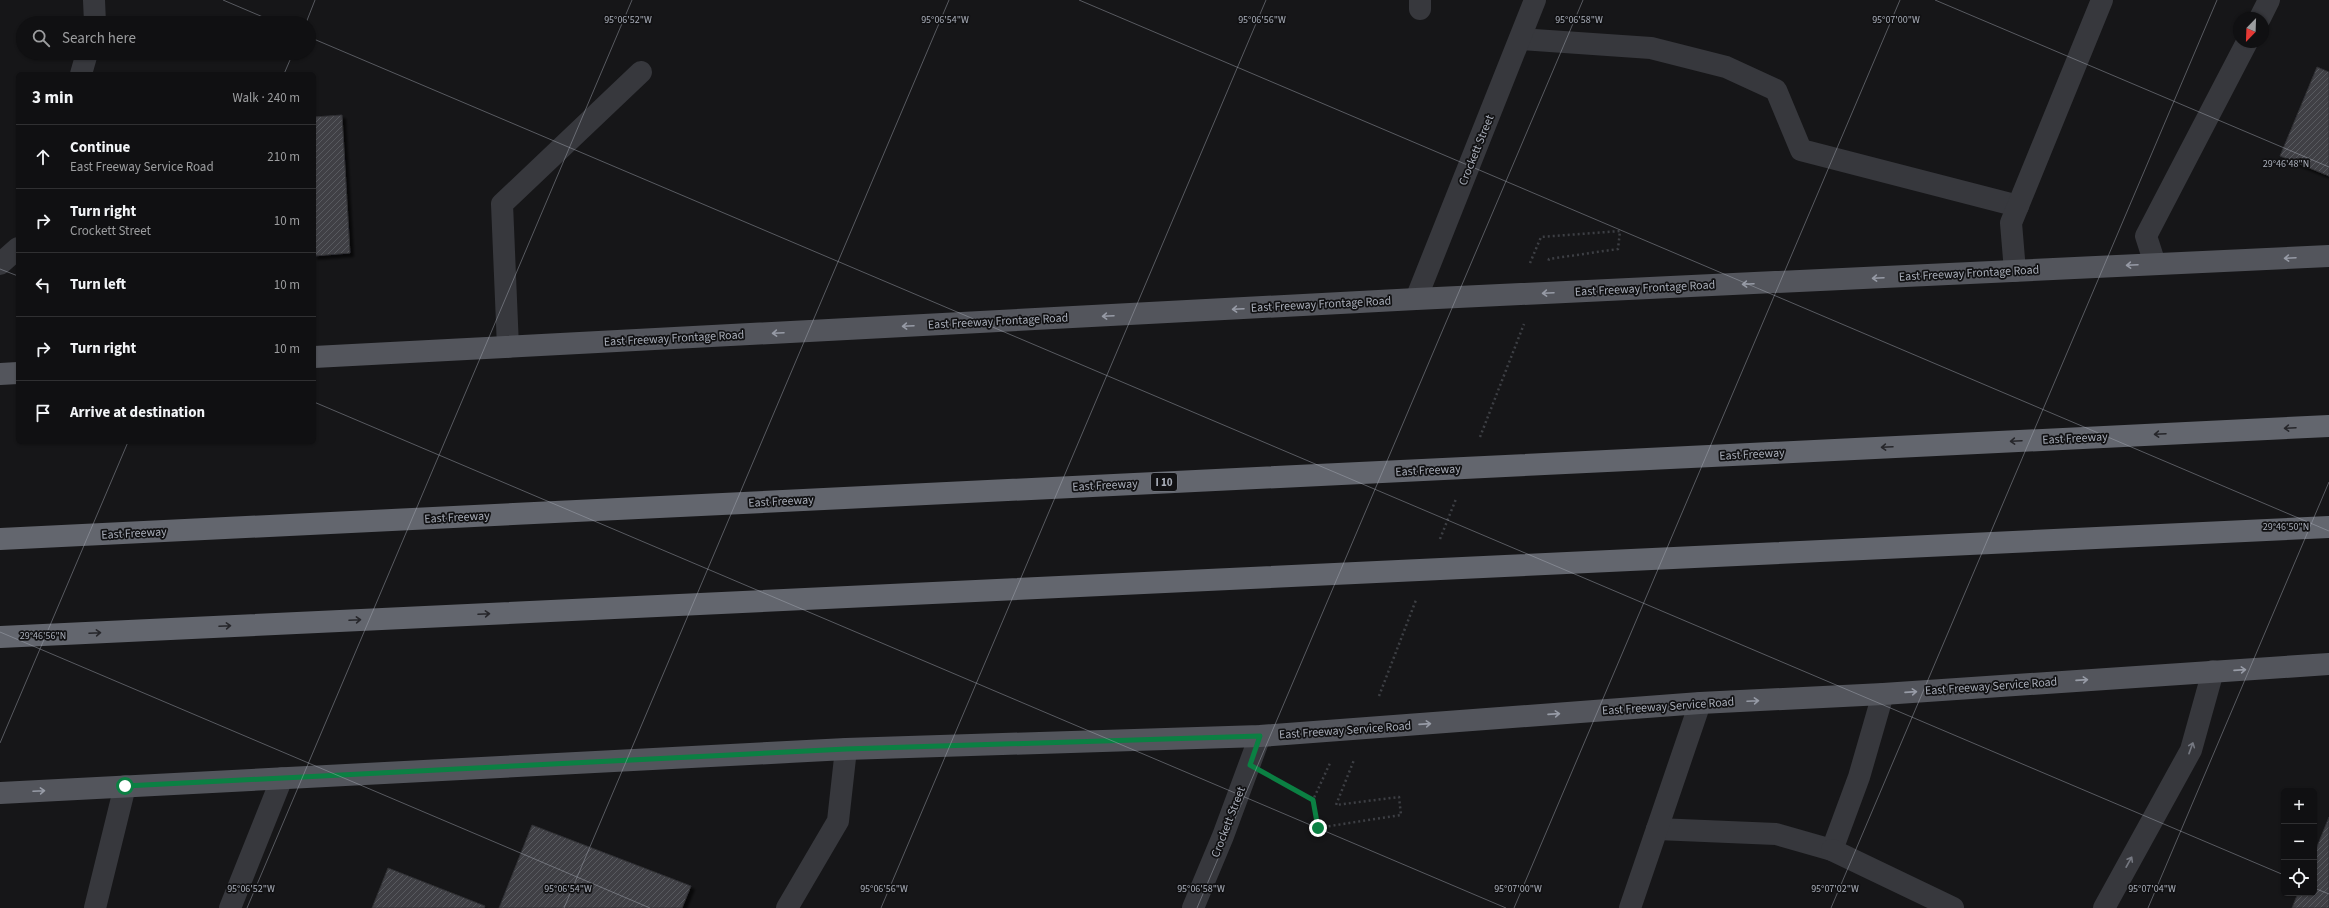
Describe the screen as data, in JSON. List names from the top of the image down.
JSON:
{
  "streets": {
    "highway": ["East Freeway", "I 10"],
    "main road": ["East Freeway Frontage Road", "East Freeway Service Road"],
    "street": ["Crockett Street"]
  },
  "crossings": [
    ["Crockett Street", "East Freeway Frontage Road"],
    ["Crockett Street", "East Freeway Service Road"]
  ],
  "one_way": ["East Freeway Frontage Road", "East Freeway Service Road"],
  "north": "bottom left",
  "page": {
    "search": "Search here",
    "heading": ["3 min", "Walk · 240 m"],
    "list": [
      ["Continue", "East Freeway Service Road", "210 m"],
      ["Turn right", "Crockett Street", "10 m"],
      ["Turn left", "10 m"],
      ["Turn right", "10 m"],
      "Arrive at destination"
    ],
    "map_buttons": ["+", "−"]
  },
  "coordinates": [
    "95°06'52\"W",
    "95°06'54\"W",
    "95°06'56\"W",
    "95°06'58\"W",
    "95°07'00\"W",
    "29°46'48\"N",
    "29°46'50\"N",
    "29°46'56\"N",
    "95°07'02\"W",
    "95°07'04\"W"
  ]
}
